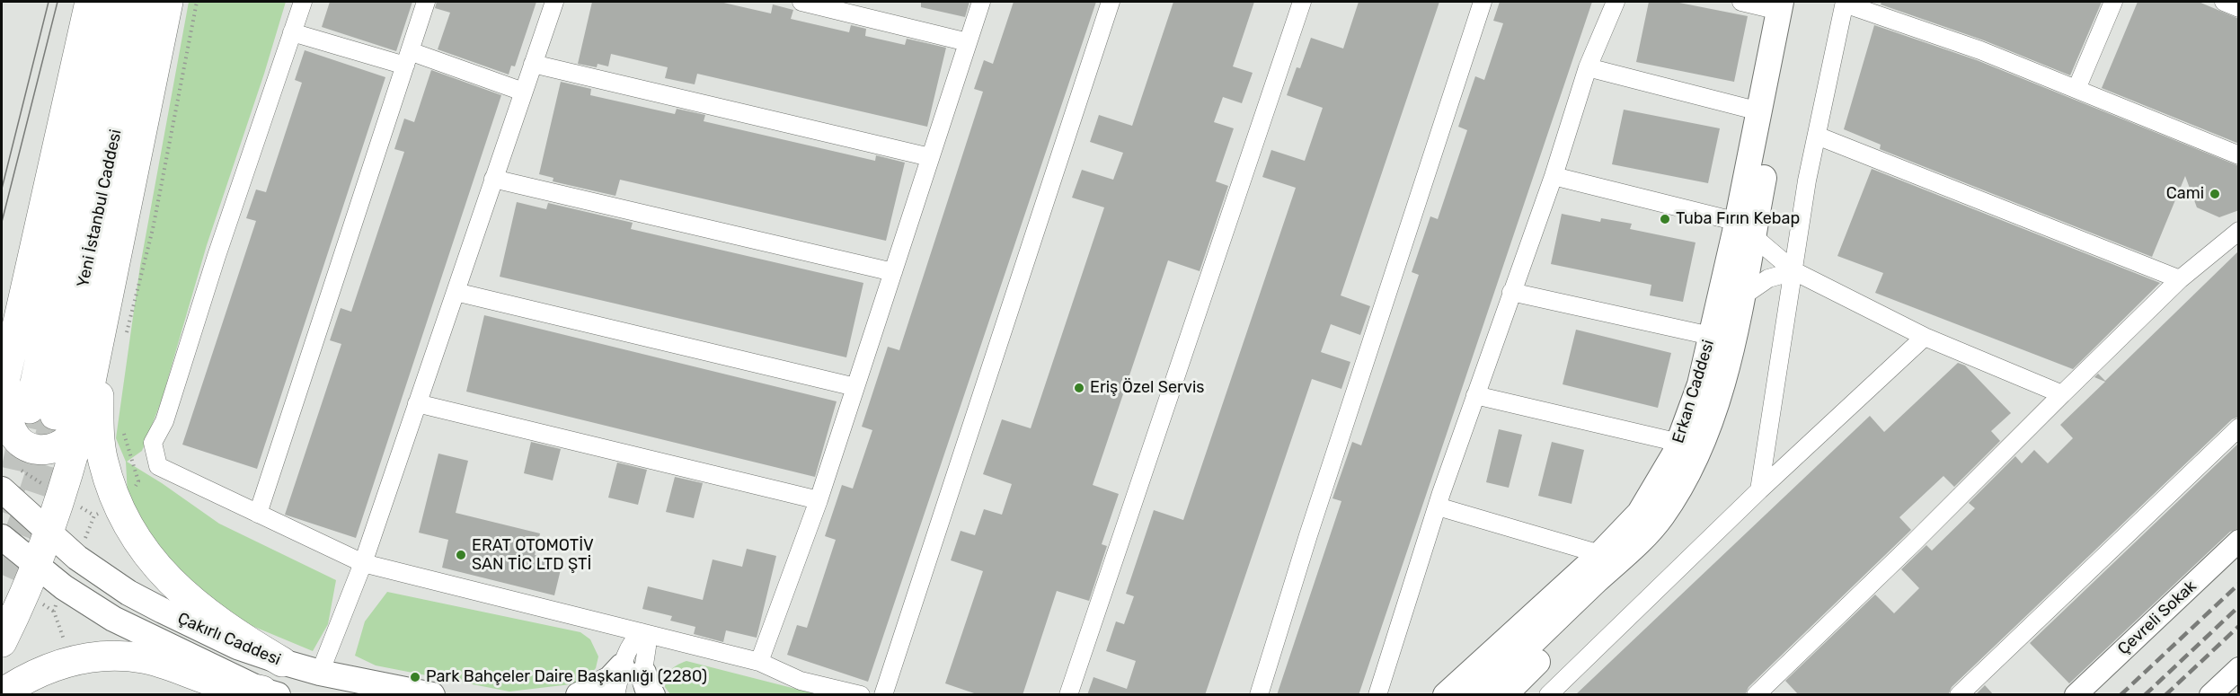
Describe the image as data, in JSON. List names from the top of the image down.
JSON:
{
  "streets": {
    "highway": ["Yeni İstanbul Caddesi"],
    "main road": ["Erkan Caddesi", "Çakırlı Caddesi"],
    "street": ["Çevreli Sokak"]
  },
  "places": [
    "Cami",
    "Tuba Fırın Kebap",
    "Eriş Özel Servis",
    "ERAT OTOMOTİV SAN TİC LTD ŞTİ",
    "Park Bahçeler Dai̇re Başkanlığı (2280)"
  ]
}
